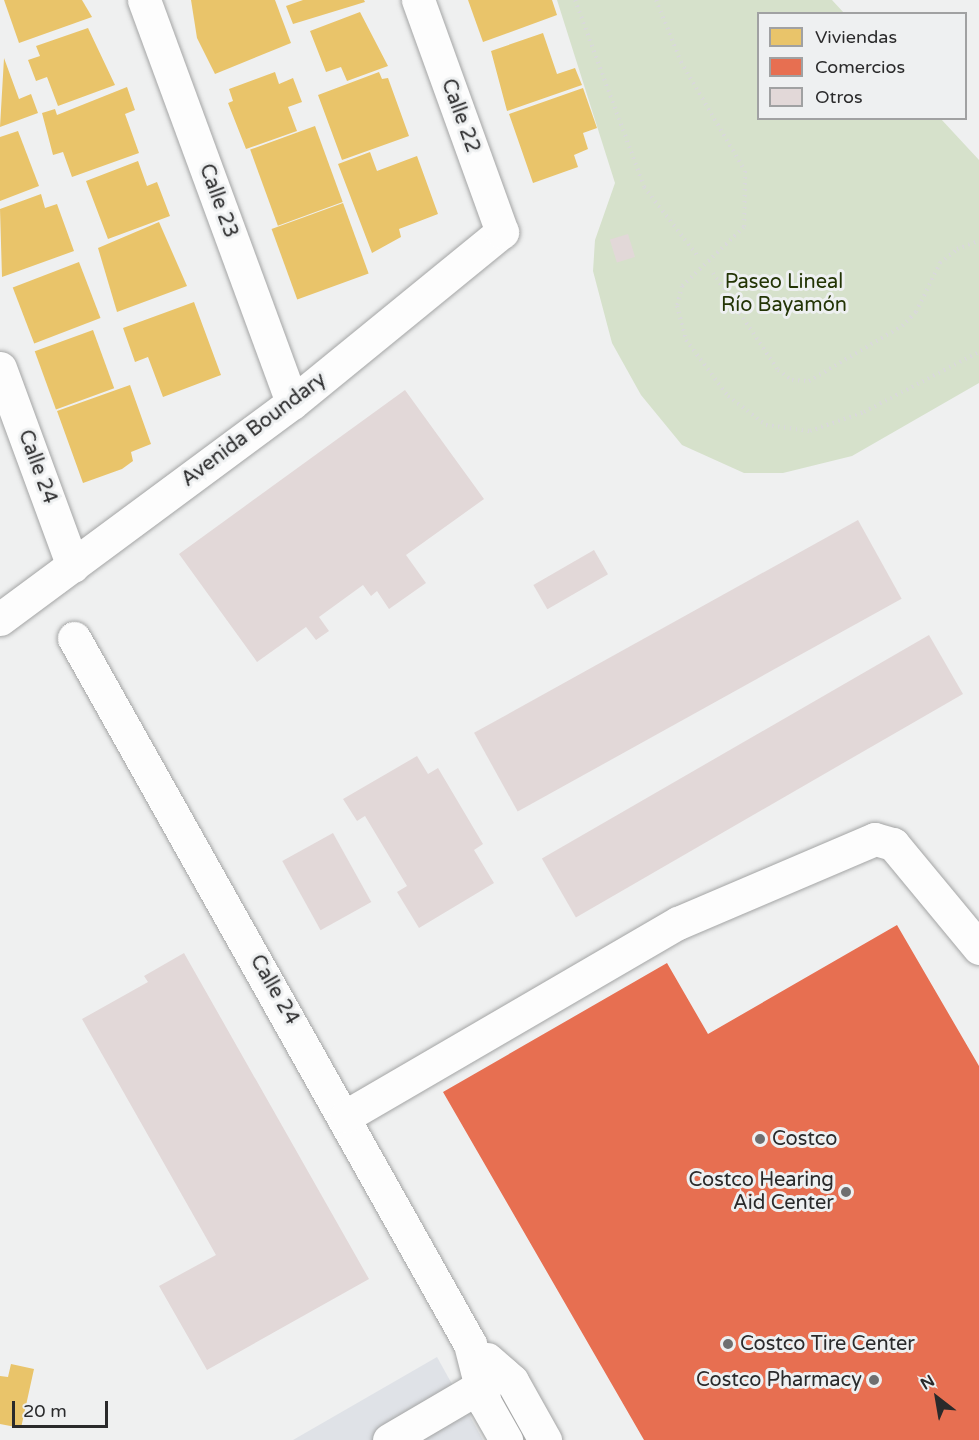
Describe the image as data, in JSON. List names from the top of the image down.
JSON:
{
  "streets": {
    "street": [
      "Calle 22",
      "Calle 23",
      "Avenida Boundary",
      "Calle 24"
    ]
  },
  "crossings": [
    ["Calle 22", "Avenida Boundary"],
    ["Calle 23", "Avenida Boundary"],
    ["Avenida Boundary", "Calle 24"]
  ],
  "parks": ["Paseo Lineal Río Bayamón"],
  "places": [
    "Costco",
    "Costco Hearing Aid Center",
    "Costco Tire Center",
    "Costco Pharmacy"
  ],
  "legend": ["Viviendas", "Comercios", "Otros"],
  "scale_bar": "20 m",
  "north": "top left"
}
